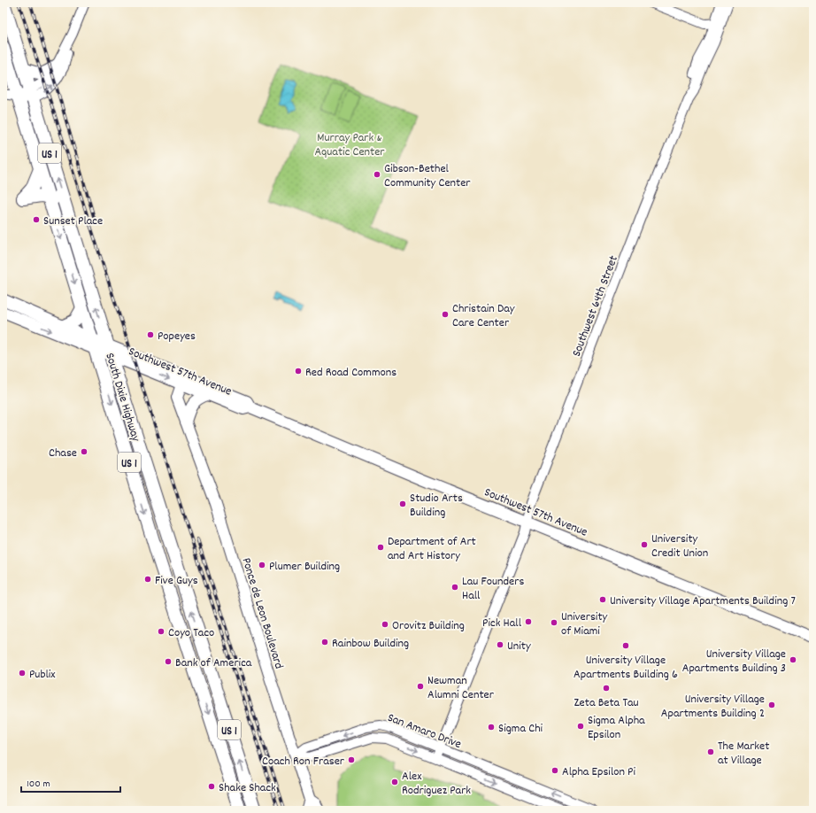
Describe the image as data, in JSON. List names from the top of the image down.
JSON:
{
  "streets": {
    "highway": ["US 1", "South Dixie Highway"],
    "main road": ["Southwest 57th Avenue", "Ponce de Leon Boulevard"],
    "street": ["Southwest 64th Street", "San Amaro Drive"]
  },
  "crossings": [
    ["Southwest 64th Street", "Southwest 57th Avenue"],
    ["Southwest 64th Street", "San Amaro Drive"],
    ["Southwest 57th Avenue", "South Dixie Highway"],
    ["Southwest 57th Avenue", "Ponce de Leon Boulevard"],
    ["Ponce de Leon Boulevard", "San Amaro Drive"]
  ],
  "parks": ["Murray Park & Aquatic Center"],
  "places": [
    "Gibson-Bethel Community Center",
    "Sunset Place",
    "Christain Day Care Center",
    "Popeyes",
    "Red Road Commons",
    "Chase",
    "Studio Arts Building",
    "University Credit Union",
    "Department of Art and Art History",
    "Plumer Building",
    "Five Guys",
    "Lau Founders Hall",
    "University Village Apartments Building 7",
    "Pick Hall",
    "University of Miami",
    "Orovitz Building",
    "Coyo Taco",
    "Rainbow Building",
    "Unity",
    "University Village Apartments Building 6",
    "University Village Apartments Building 3",
    "Bank of America",
    "Publix",
    "Newman Alumni Center",
    "Zeta Beta Tau",
    "University Village Apartments Building 2",
    "Sigma Alpha Epsilon",
    "Sigma Chi",
    "The Market at Village",
    "Coach Ron Fraser",
    "Alpha Epsilon Pi",
    "Alex Rodriguez Park",
    "Shake Shack"
  ],
  "scale_bar": "100 m"
}
